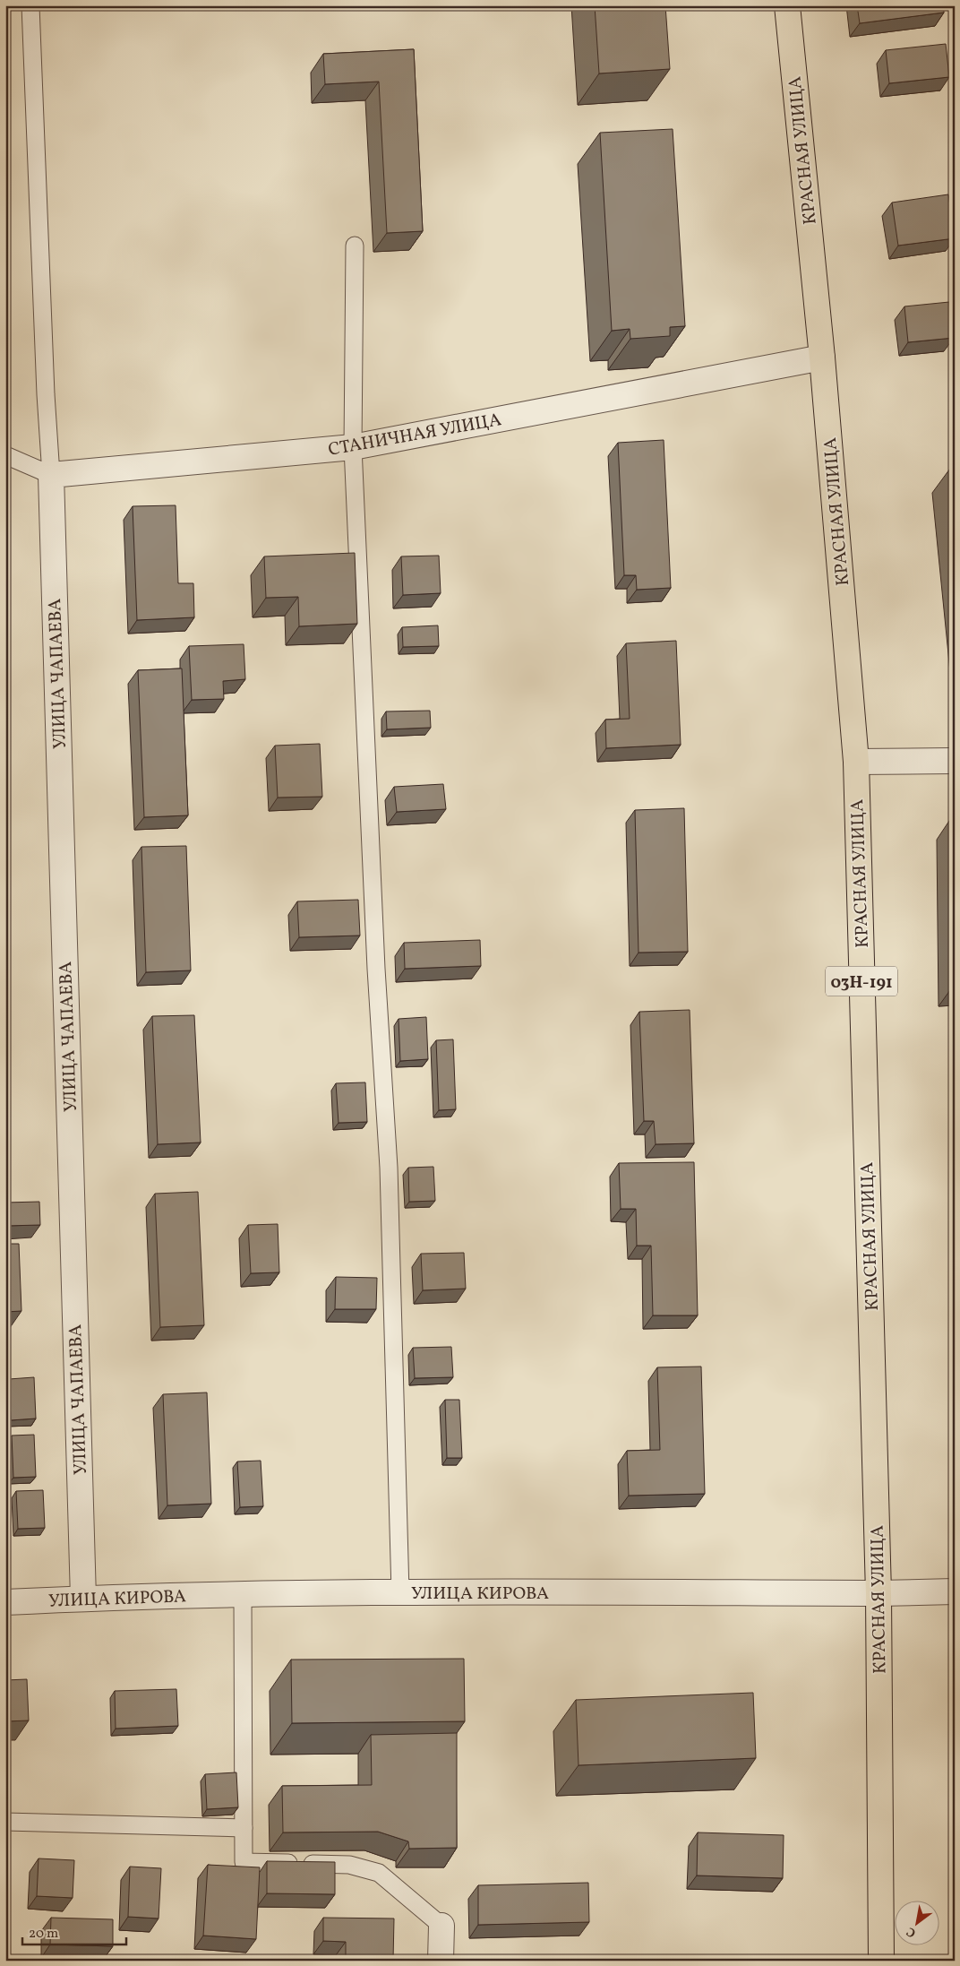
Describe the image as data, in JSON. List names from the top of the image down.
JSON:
{
  "streets": {
    "main road": ["КРАСНАЯ УЛИЦА", "03Н-191"],
    "street": ["СТАНИЧНАЯ УЛИЦА", "УЛИЦА ЧАПАЕВА", "УЛИЦА КИРОВА"]
  },
  "crossings": [
    ["КРАСНАЯ УЛИЦА", "СТАНИЧНАЯ УЛИЦА"],
    ["КРАСНАЯ УЛИЦА", "УЛИЦА КИРОВА"],
    ["СТАНИЧНАЯ УЛИЦА", "УЛИЦА ЧАПАЕВА"],
    ["УЛИЦА ЧАПАЕВА", "УЛИЦА КИРОВА"]
  ],
  "scale_bar": "20 m",
  "north": "bottom left"
}
